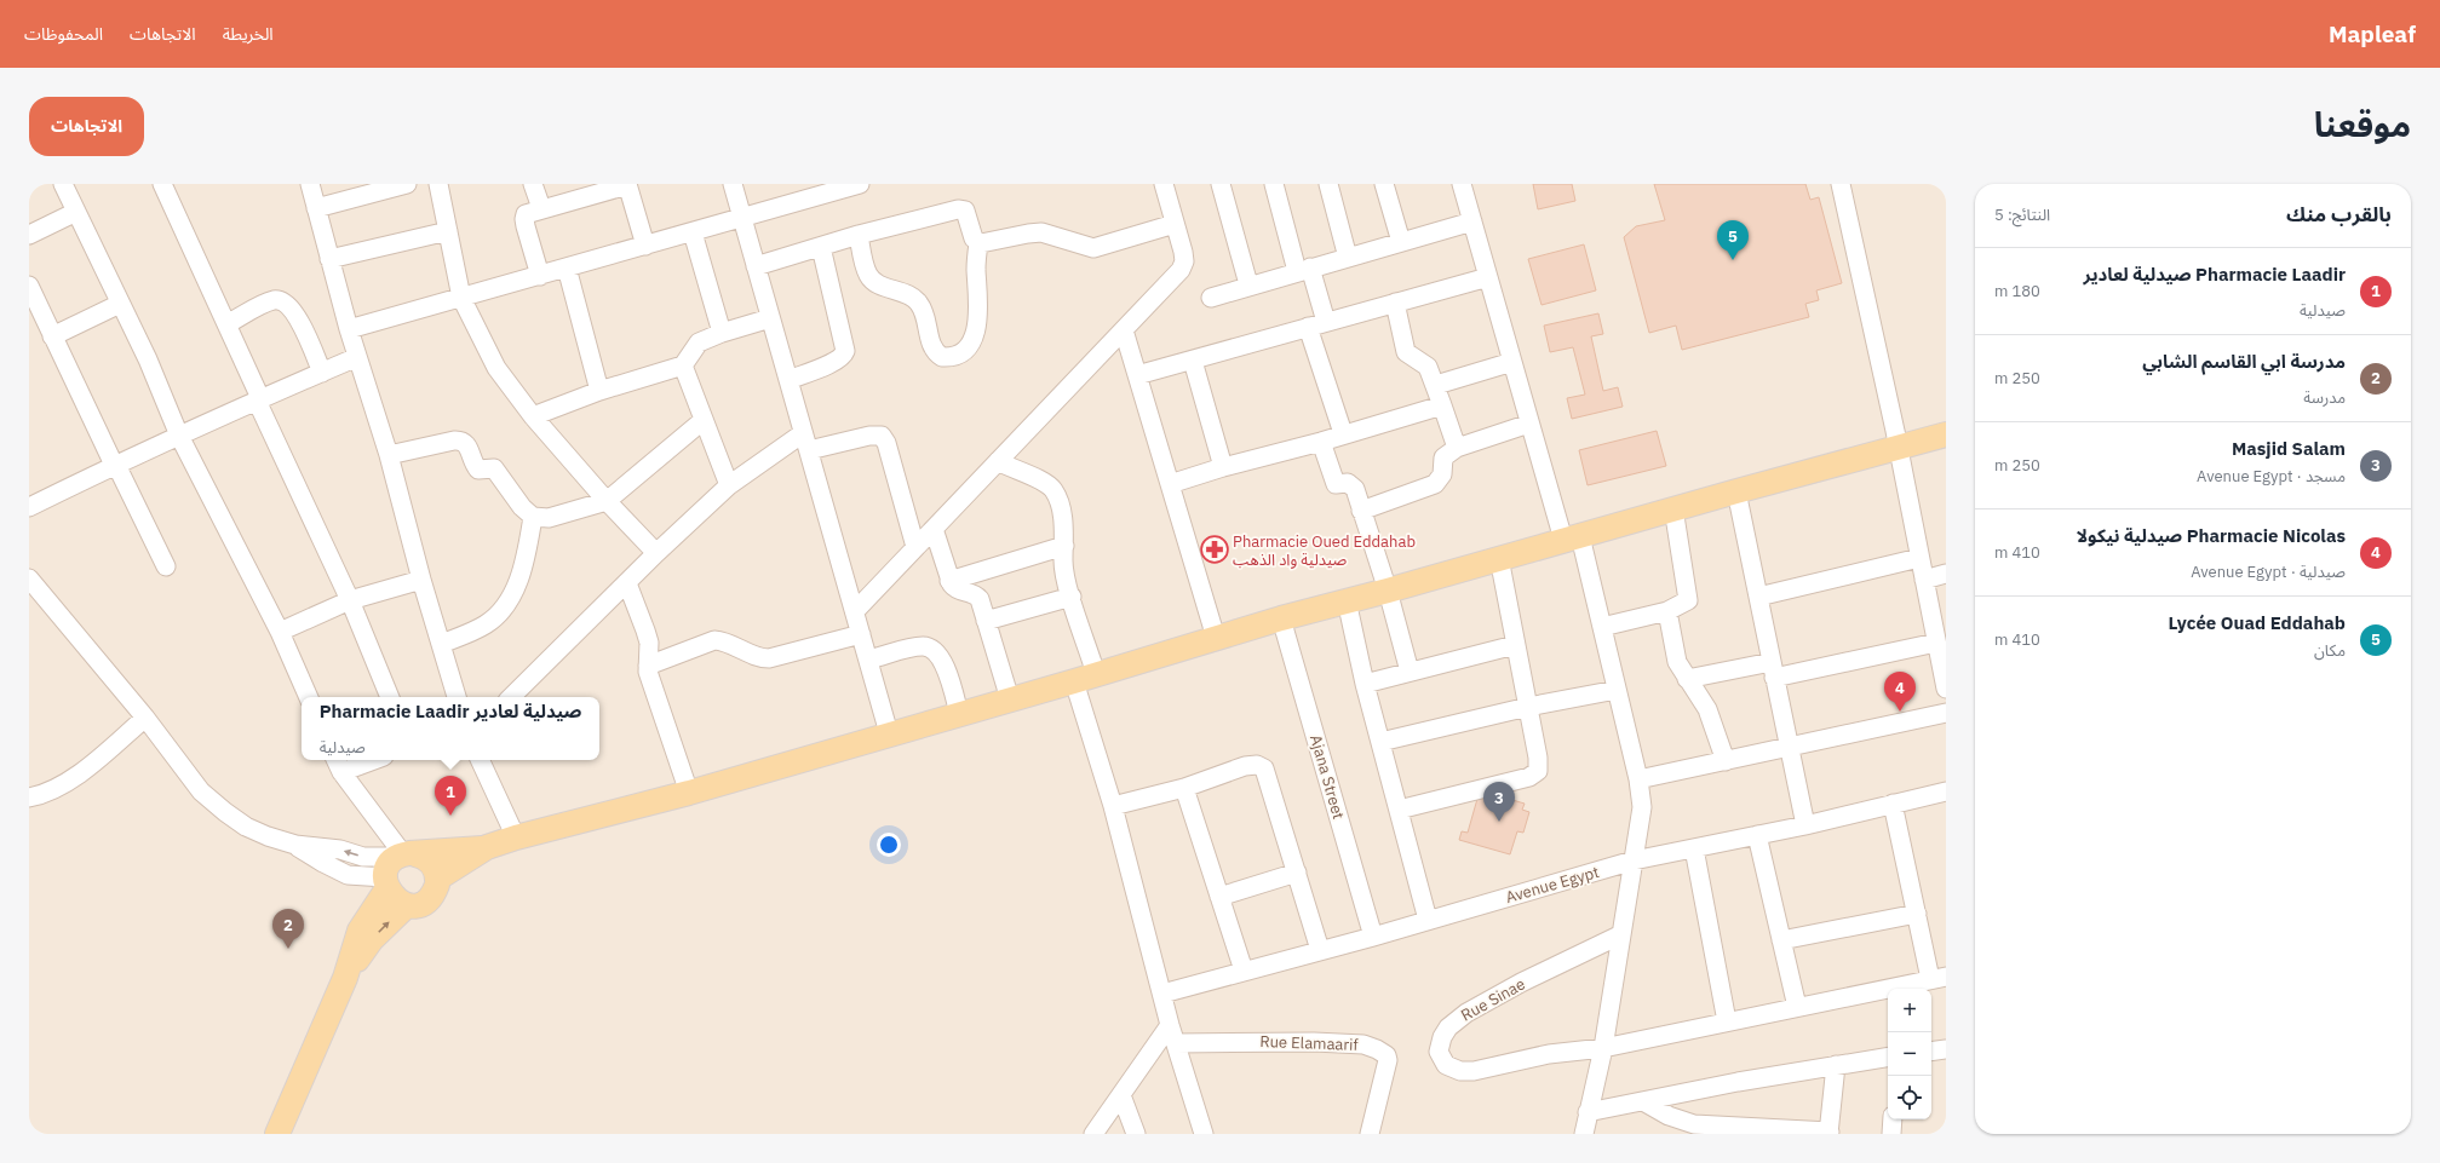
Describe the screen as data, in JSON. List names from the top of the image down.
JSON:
{
  "streets": {
    "street": [
      "Ajana Street",
      "Avenue Egypt",
      "Rue Sinae",
      "Rue Elamaarif"
    ]
  },
  "crossings": [
    ["Ajana Street", "Avenue Egypt"]
  ],
  "places": {
    "pharmacy": ["Pharmacie Oued Eddahab صيدلية واد الذهب"]
  },
  "page": {
    "header": "Mapleaf",
    "nav": ["الخريطة", "الاتجاهات", "المحفوظات"],
    "title": "موقعنا",
    "buttons": "الاتجاهات",
    "heading": ["بالقرب منك", "النتائج: 5"],
    "pins": [
      "5",
      "4",
      "1",
      "3",
      "2"
    ],
    "list": [
      {
        "mark": "1",
        "name": "Pharmacie Laadir صيدلية لعادير",
        "note": "صيدلية",
        "value": "180 m"
      },
      {
        "mark": "2",
        "name": "مدرسة ابي القاسم الشابي",
        "note": "مدرسة",
        "value": "250 m"
      },
      {
        "mark": "3",
        "name": "Masjid Salam",
        "note": "مسجد · Avenue Egypt",
        "value": "250 m"
      },
      {
        "mark": "4",
        "name": "Pharmacie Nicolas صيدلية نيكولا",
        "note": "صيدلية · Avenue Egypt",
        "value": "410 m"
      },
      {
        "mark": "5",
        "name": "Lycée Ouad Eddahab",
        "note": "مكان",
        "value": "410 m"
      }
    ],
    "popup": ["Pharmacie Laadir صيدلية لعادير", "صيدلية"],
    "map_buttons": ["+", "−"]
  }
}
